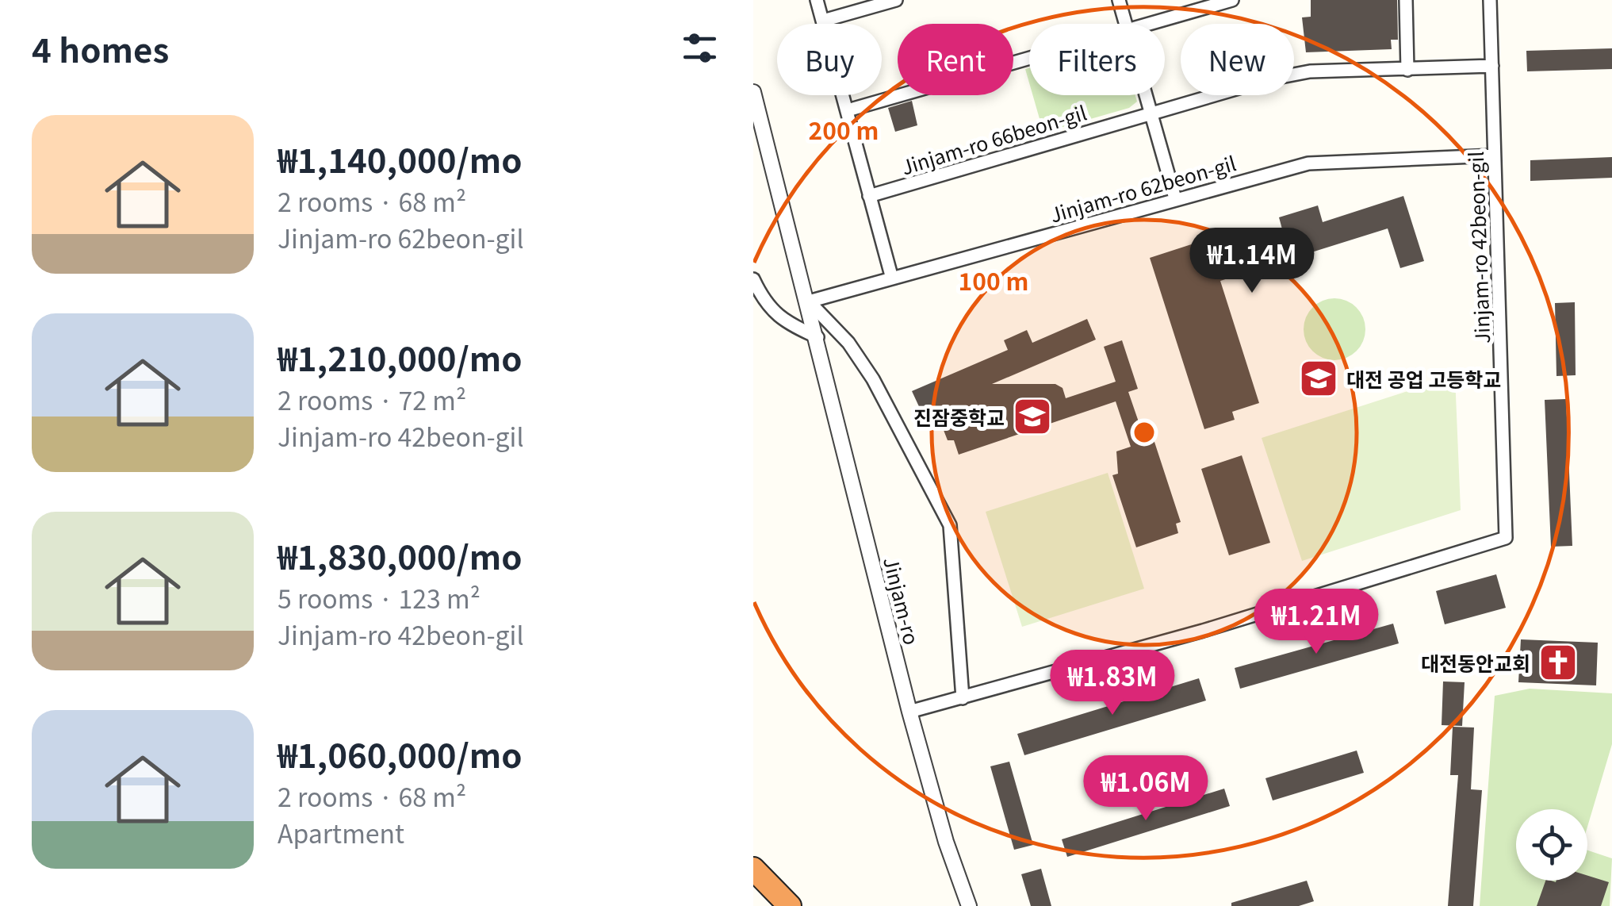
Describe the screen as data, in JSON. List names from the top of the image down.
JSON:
{
  "streets": {
    "street": [
      "Jinjam-ro 66beon-gil",
      "Jinjam-ro 62beon-gil",
      "Jinjam-ro 42beon-gil",
      "Jinjam-ro"
    ]
  },
  "crossings": [
    ["Jinjam-ro 66beon-gil", "Jinjam-ro 42beon-gil"],
    ["Jinjam-ro 62beon-gil", "Jinjam-ro 42beon-gil"],
    ["Jinjam-ro 62beon-gil", "Jinjam-ro"],
    ["Jinjam-ro 42beon-gil", "Jinjam-ro"]
  ],
  "places": {
    "school or university": ["대전 공업 고등학교", "진잠중학교"],
    "church": ["대전동안교회"]
  },
  "page": {
    "heading": "4 homes",
    "chip": [
      "Buy",
      "Rent",
      "Filters",
      "New"
    ],
    "list": [
      {
        "name": "₩1,140,000/mo",
        "note": "2 rooms · 68 m² · Jinjam-ro 62beon-gil"
      },
      {
        "name": "₩1,210,000/mo",
        "note": "2 rooms · 72 m² · Jinjam-ro 42beon-gil"
      },
      {
        "name": "₩1,830,000/mo",
        "note": "5 rooms · 123 m² · Jinjam-ro 42beon-gil"
      },
      {
        "name": "₩1,060,000/mo",
        "note": "2 rooms · 68 m² · Apartment"
      }
    ],
    "price": [
      "₩1.14M",
      "₩1.21M",
      "₩1.83M",
      "₩1.06M"
    ]
  },
  "rings": ["200 m", "100 m"]
}
